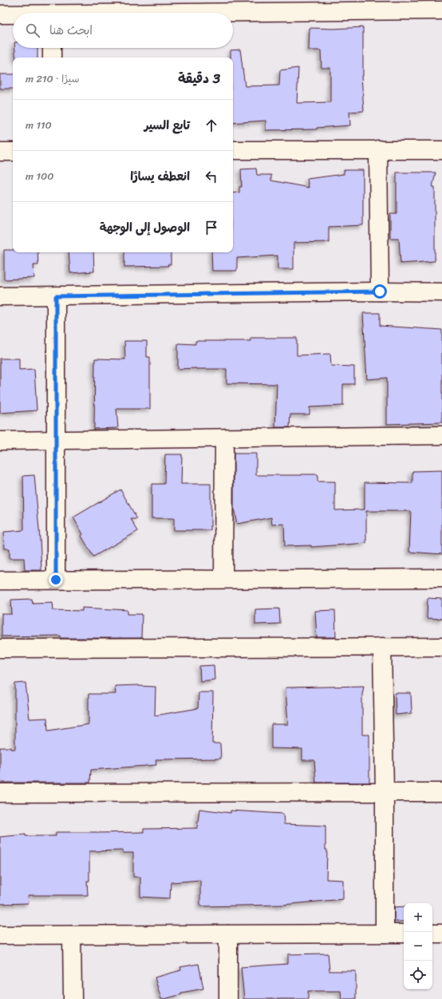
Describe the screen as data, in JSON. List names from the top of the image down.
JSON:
{
  "page": {
    "search": "ابحث هنا",
    "heading": ["3 دقيقة", "سيرًا · 210 m"],
    "list": [
      ["تابع السير", "110 m"],
      ["انعطف يسارًا", "100 m"],
      "الوصول إلى الوجهة"
    ],
    "map_buttons": ["+", "−"]
  }
}
